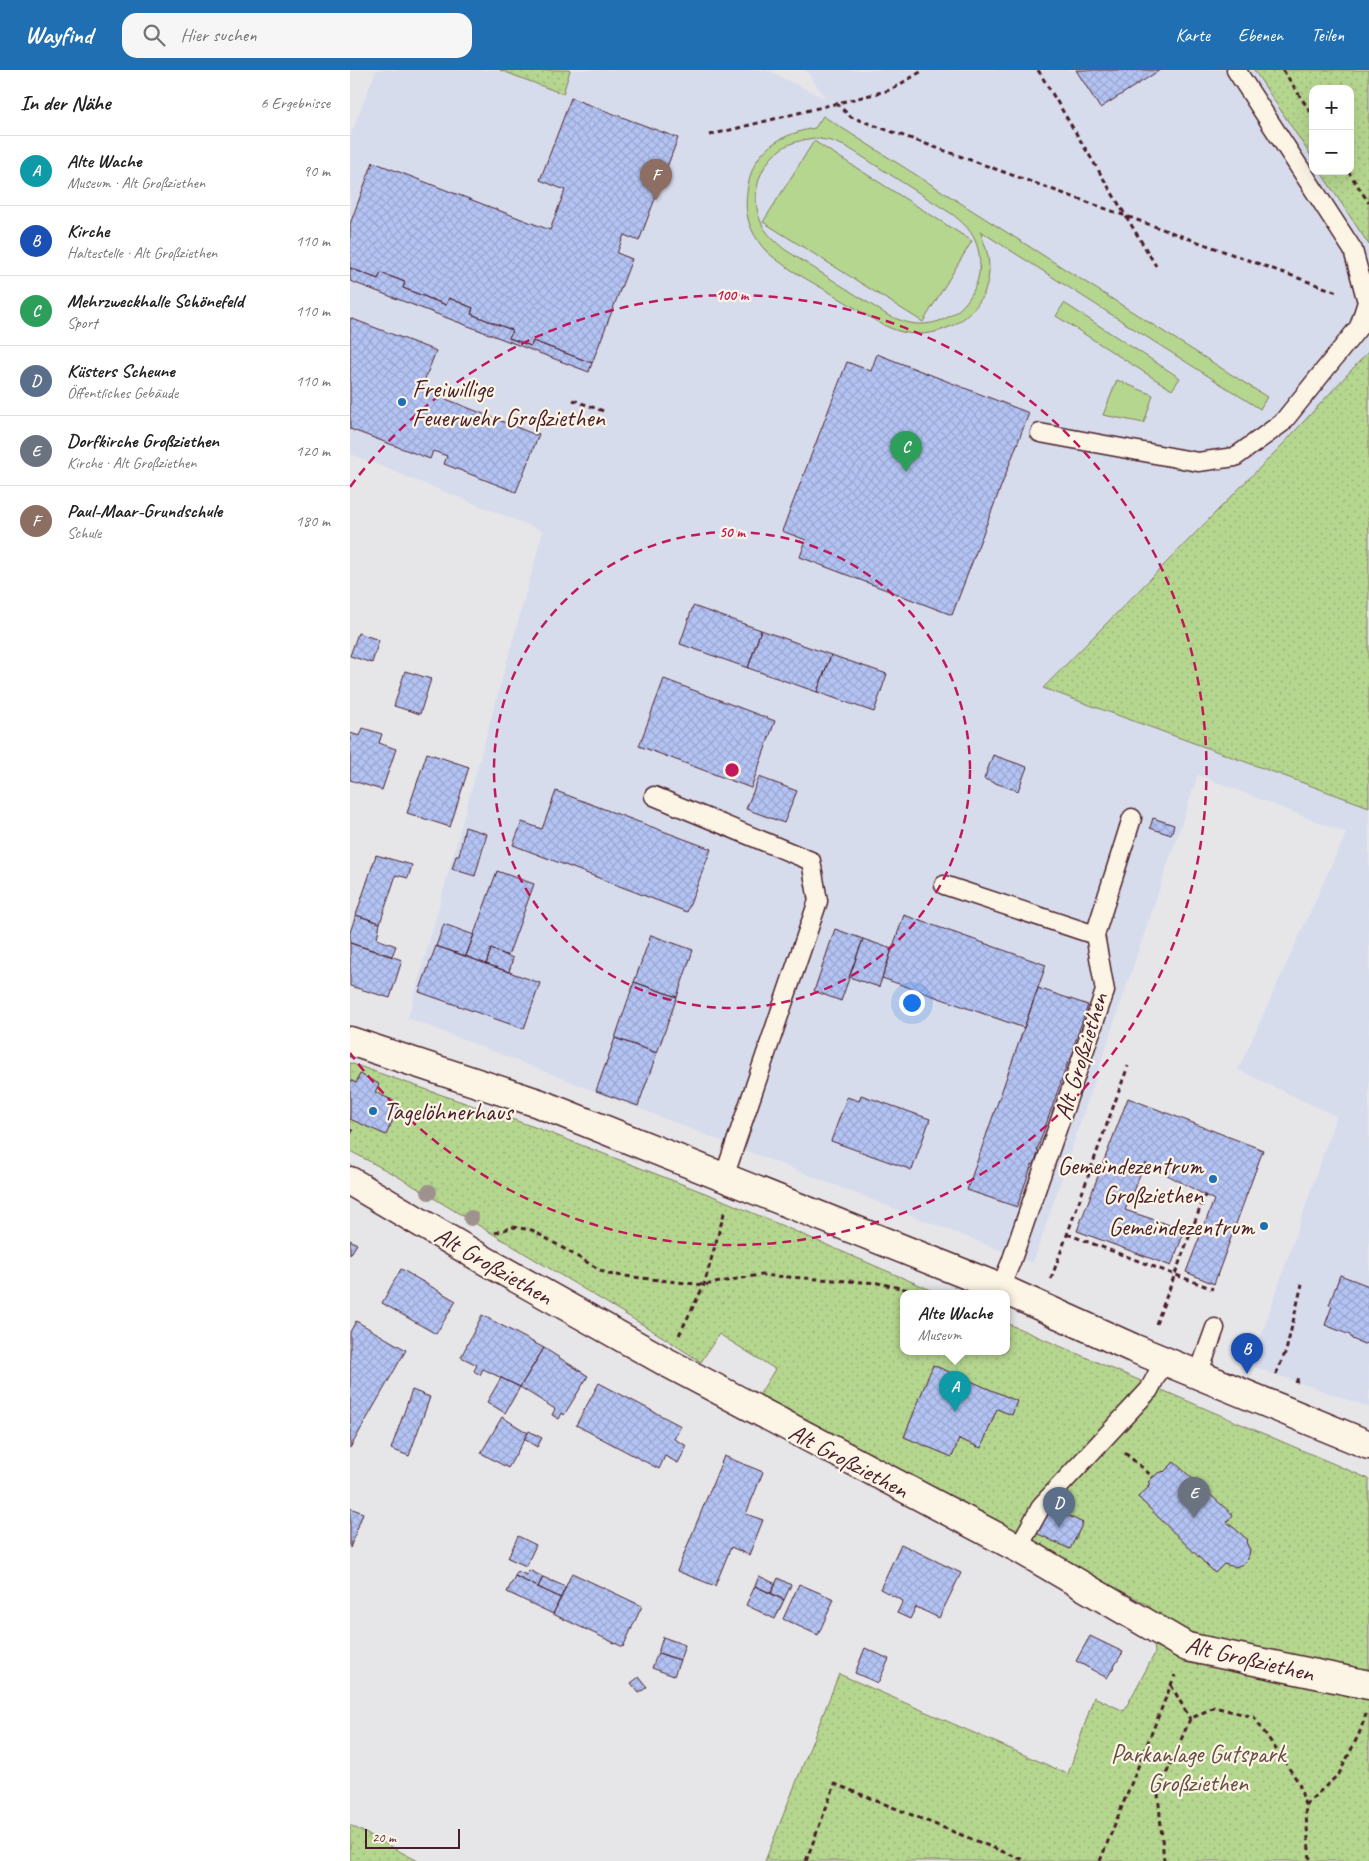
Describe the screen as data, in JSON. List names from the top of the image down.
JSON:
{
  "streets": {
    "street": ["Alt Großziethen"]
  },
  "parks": ["Parkanlage Gutspark Großziethen"],
  "places": [
    "Freiwillige Feuerwehr Großziethen",
    "Tagelöhnerhaus",
    "Gemeindezentrum Großziethen",
    "Gemeindezentrum"
  ],
  "scale_bar": "20 m",
  "page": {
    "header": "Wayfind",
    "search": "Hier suchen",
    "nav": ["Karte", "Ebenen", "Teilen"],
    "heading": ["In der Nähe", "6 Ergebnisse"],
    "map_buttons": ["+", "−"],
    "list": [
      {
        "mark": "A",
        "name": "Alte Wache",
        "note": "Museum · Alt Großziethen",
        "value": "90 m"
      },
      {
        "mark": "B",
        "name": "Kirche",
        "note": "Haltestelle · Alt Großziethen",
        "value": "110 m"
      },
      {
        "mark": "C",
        "name": "Mehrzweckhalle Schönefeld",
        "note": "Sport",
        "value": "110 m"
      },
      {
        "mark": "D",
        "name": "Küsters Scheune",
        "note": "Öffentliches Gebäude",
        "value": "110 m"
      },
      {
        "mark": "E",
        "name": "Dorfkirche Großziethen",
        "note": "Kirche · Alt Großziethen",
        "value": "120 m"
      },
      {
        "mark": "F",
        "name": "Paul-Maar-Grundschule",
        "note": "Schule",
        "value": "180 m"
      }
    ],
    "pins": [
      "F",
      "C",
      "B",
      "A",
      "E",
      "D"
    ],
    "popup": ["Alte Wache", "Museum"],
    "scale": "20 m"
  },
  "rings": ["100 m", "50 m"]
}
